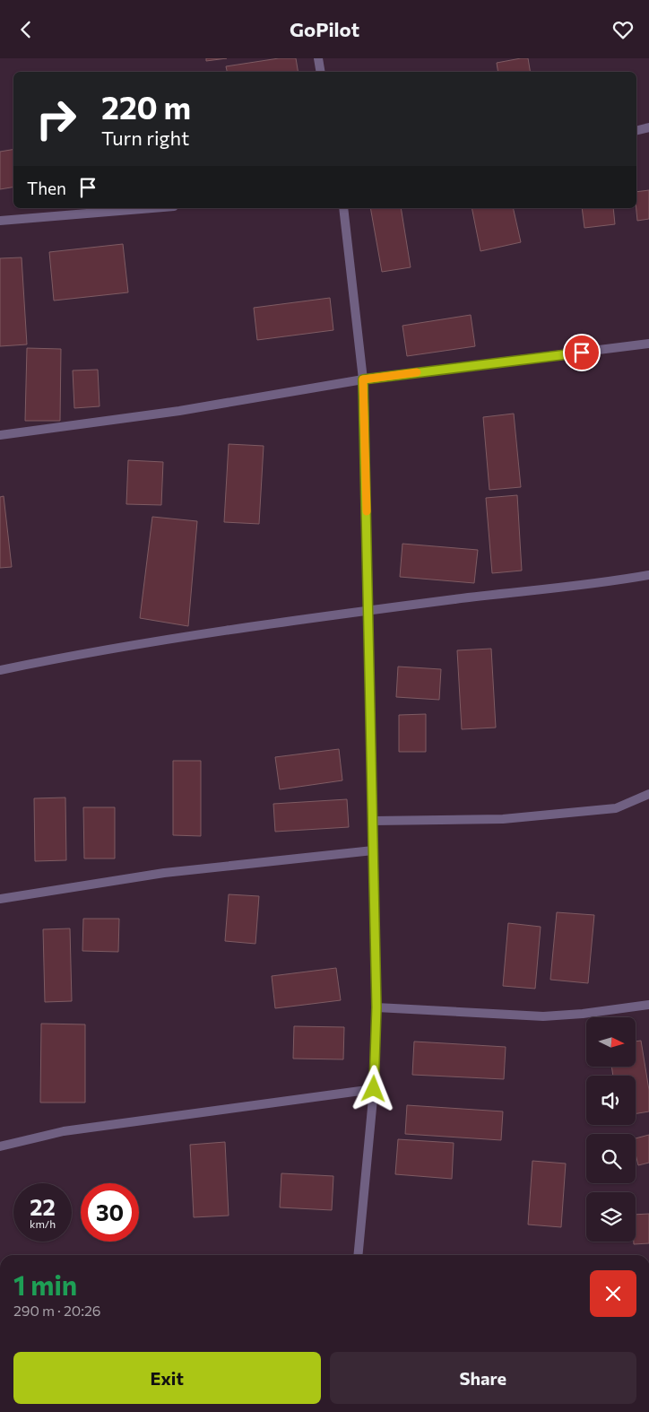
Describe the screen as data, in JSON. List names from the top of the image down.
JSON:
{
  "north": "right",
  "page": {
    "header": "GoPilot",
    "turn": ["220 m", "Turn right"],
    "then": "Then",
    "speed": "22 km/h",
    "limit": "30",
    "heading": ["1 min", "290 m · 20:26"],
    "buttons": ["Exit", "Share"]
  }
}
